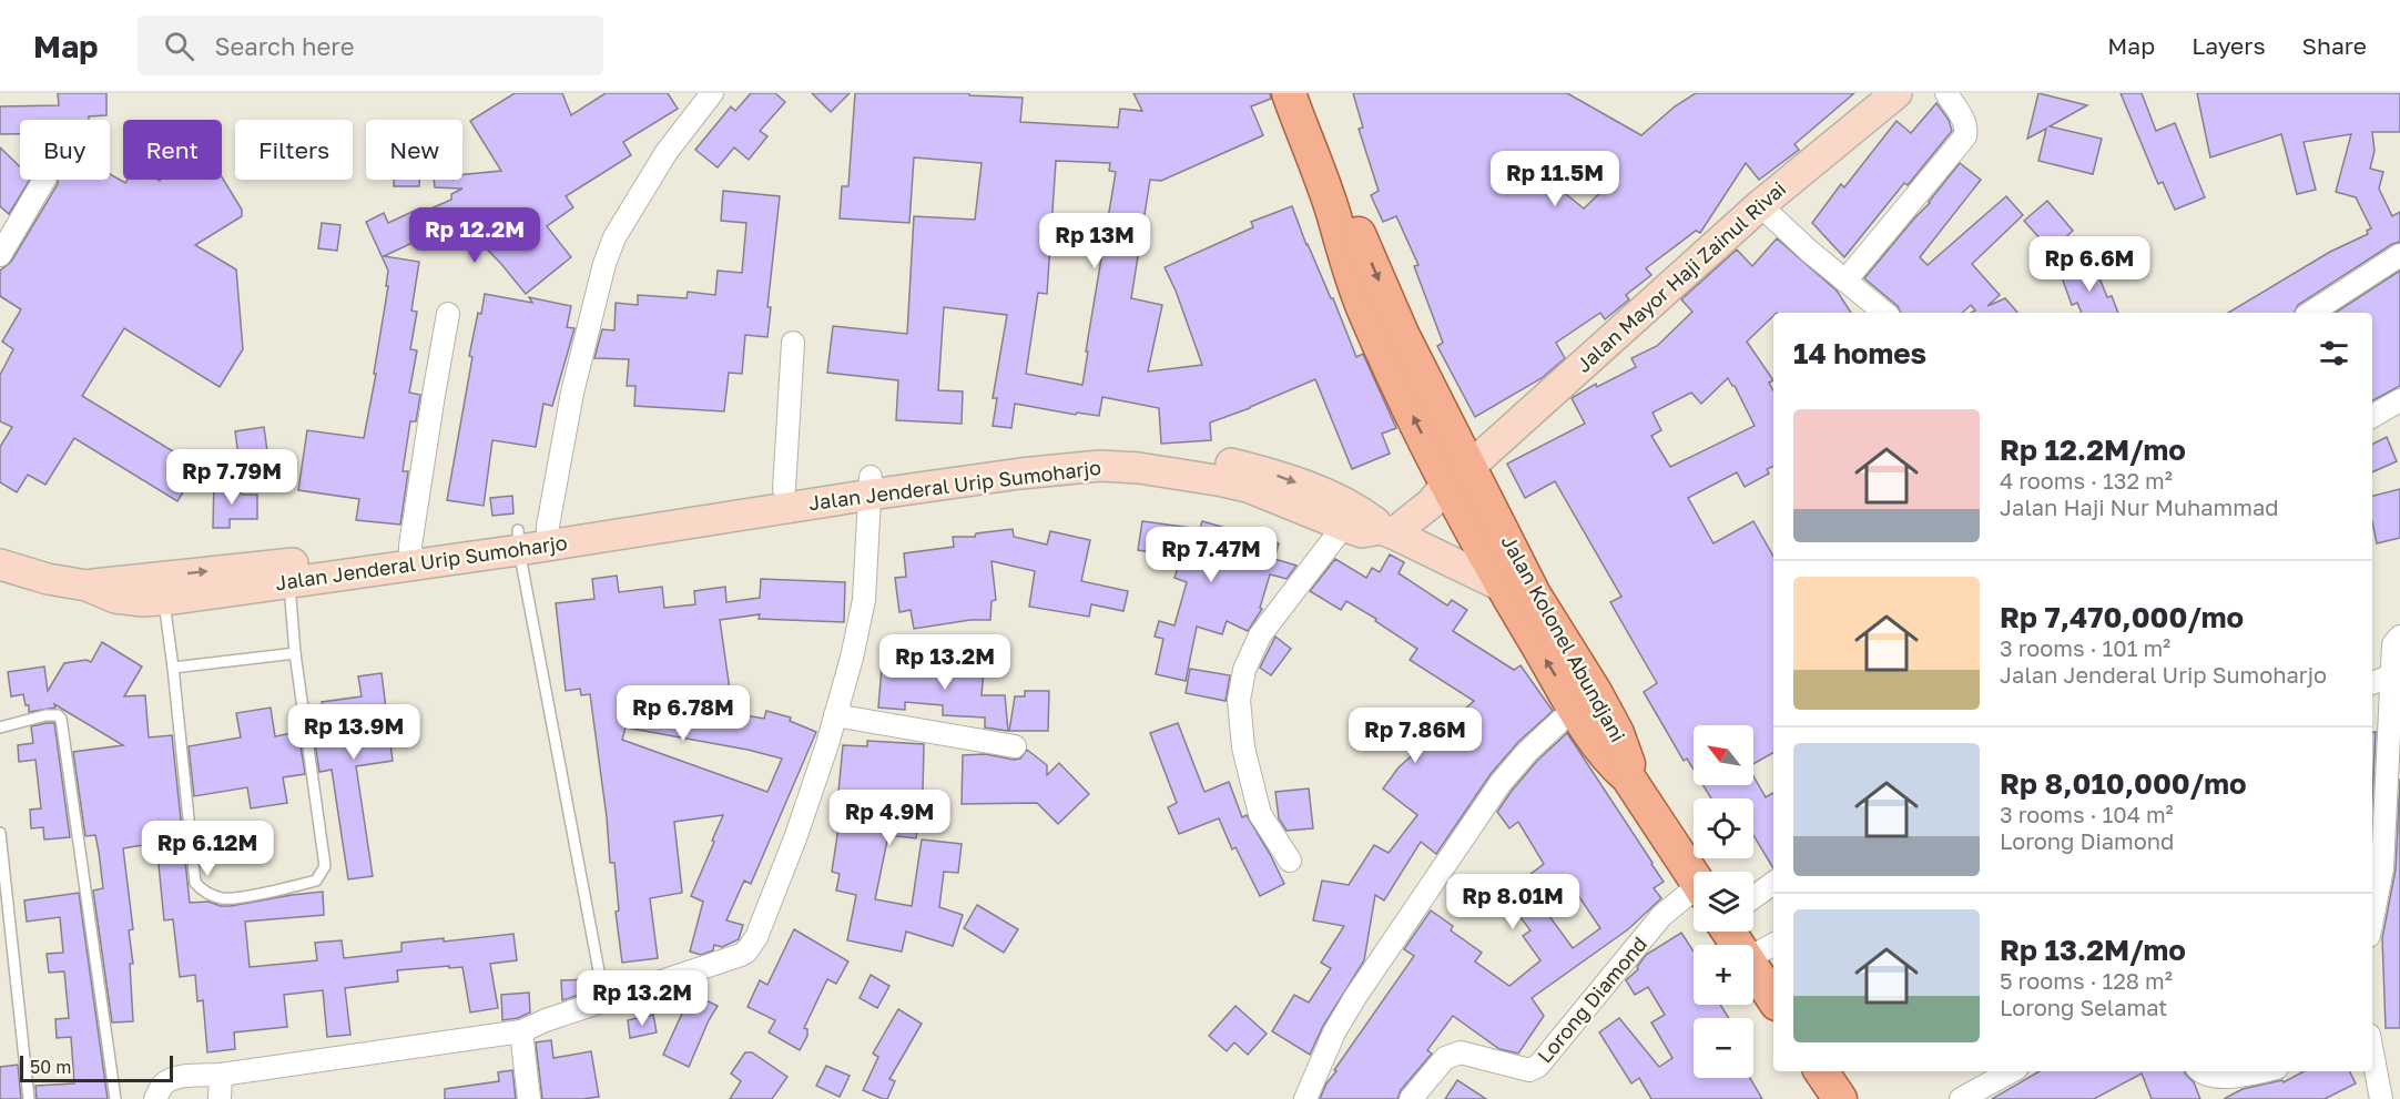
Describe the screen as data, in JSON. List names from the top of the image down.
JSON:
{
  "streets": {
    "main road": ["Jalan Kolonel Abundjani"],
    "street": ["Jalan Mayor Haji Zainul Rivai", "Jalan Jenderal Urip Sumoharjo", "Lorong Diamond"]
  },
  "crossings": [
    ["Jalan Mayor Haji Zainul Rivai", "Jalan Jenderal Urip Sumoharjo"],
    ["Jalan Mayor Haji Zainul Rivai", "Jalan Kolonel Abundjani"]
  ],
  "scale_bar": "50 m",
  "north": "top left",
  "page": {
    "header": "Map",
    "search": "Search here",
    "nav": ["Map", "Layers", "Share"],
    "chip": [
      "Buy",
      "Rent",
      "Filters",
      "New"
    ],
    "price": [
      "Rp 11.5M",
      "Rp 12.2M",
      "Rp 13M",
      "Rp 6.6M",
      "Rp 7.79M",
      "Rp 7.47M",
      "Rp 13.2M",
      "Rp 6.78M",
      "Rp 13.9M",
      "Rp 7.86M",
      "Rp 4.9M",
      "Rp 6.12M",
      "Rp 8.01M",
      "Rp 13.2M"
    ],
    "heading": "14 homes",
    "list": [
      {
        "name": "Rp 12.2M/mo",
        "note": "4 rooms · 132 m² · Jalan Haji Nur Muhammad"
      },
      {
        "name": "Rp 7,470,000/mo",
        "note": "3 rooms · 101 m² · Jalan Jenderal Urip Sumoharjo"
      },
      {
        "name": "Rp 8,010,000/mo",
        "note": "3 rooms · 104 m² · Lorong Diamond"
      },
      {
        "name": "Rp 13.2M/mo",
        "note": "5 rooms · 128 m² · Lorong Selamat"
      }
    ],
    "map_buttons": ["+", "−"],
    "scale": "50 m"
  }
}
